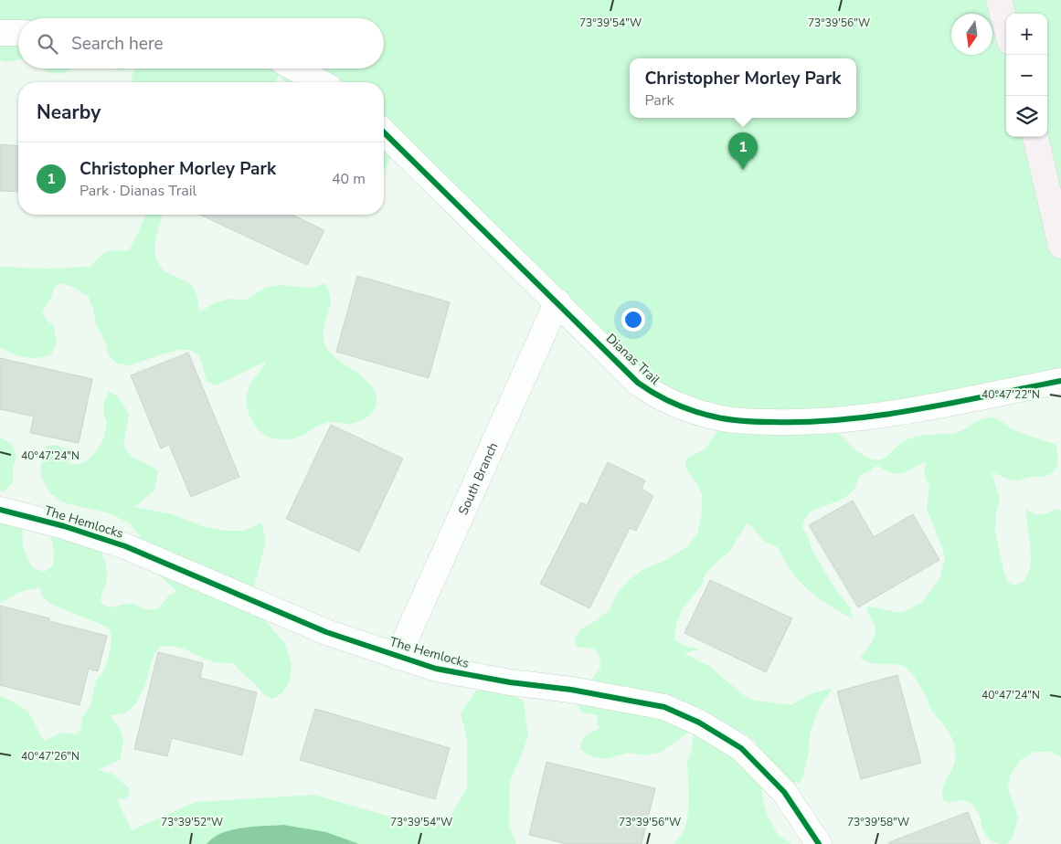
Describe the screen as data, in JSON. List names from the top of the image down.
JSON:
{
  "streets": {
    "street": ["Dianas Trail", "South Branch", "The Hemlocks"]
  },
  "crossings": [
    ["Dianas Trail", "South Branch"],
    ["South Branch", "The Hemlocks"]
  ],
  "north": "bottom",
  "page": {
    "map_buttons": ["+", "−"],
    "search": "Search here",
    "popup": ["Christopher Morley Park", "Park"],
    "heading": "Nearby",
    "pins": "1",
    "list": [
      {
        "mark": "1",
        "name": "Christopher Morley Park",
        "note": "Park · Dianas Trail",
        "value": "40 m"
      }
    ]
  },
  "coordinates": [
    "73°39'54\"W",
    "73°39'56\"W",
    "40°47'22\"N",
    "40°47'24\"N",
    "40°47'26\"N",
    "73°39'52\"W",
    "73°39'58\"W"
  ]
}
